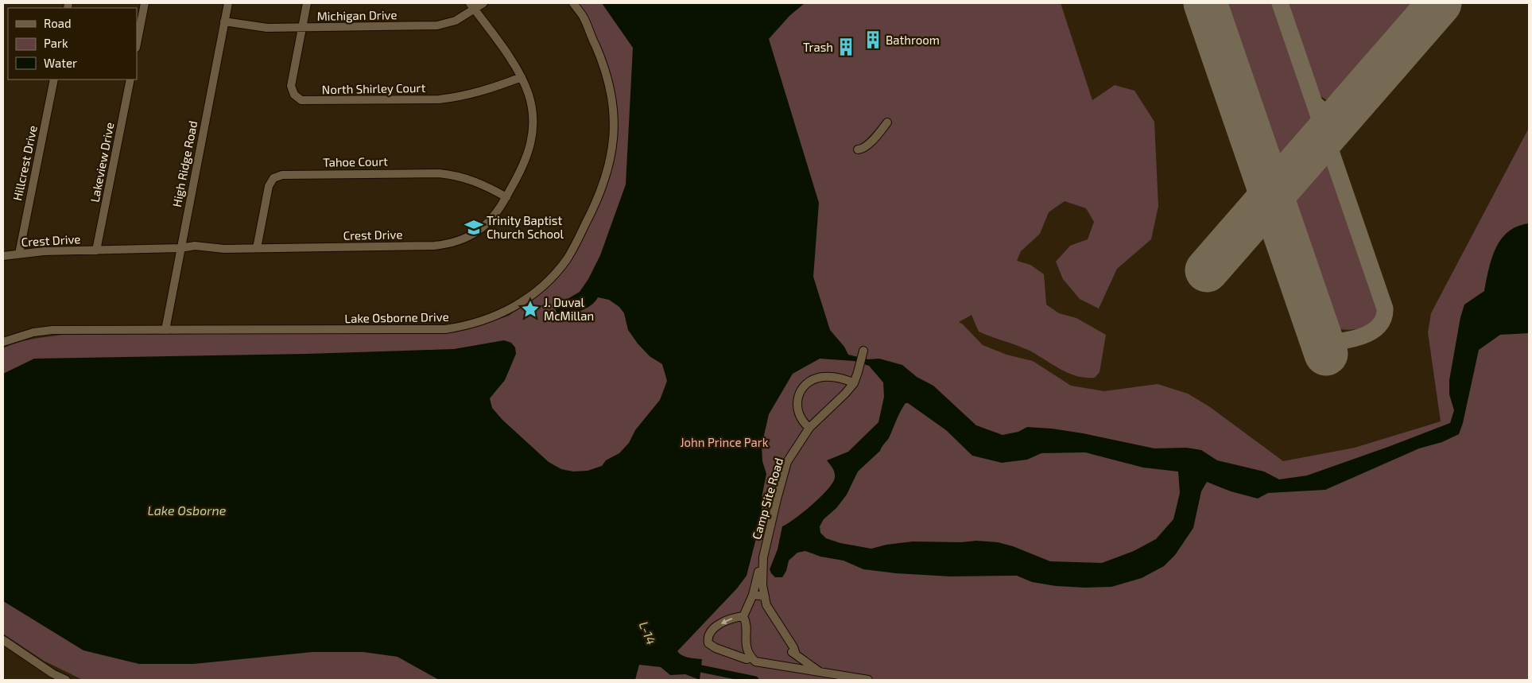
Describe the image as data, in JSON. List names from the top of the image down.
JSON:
{
  "streets": {
    "street": [
      "Michigan Drive",
      "North Shirley Court",
      "Tahoe Court",
      "Lakeview Drive",
      "Hillcrest Drive",
      "High Ridge Road",
      "Crest Drive",
      "Lake Osborne Drive",
      "Camp Site Road"
    ]
  },
  "crossings": [
    ["Michigan Drive", "North Shirley Court"],
    ["Michigan Drive", "High Ridge Road"],
    ["Michigan Drive", "Crest Drive"],
    ["North Shirley Court", "Crest Drive"],
    ["Tahoe Court", "Crest Drive"],
    ["Lakeview Drive", "Crest Drive"],
    ["Hillcrest Drive", "Crest Drive"],
    ["High Ridge Road", "Crest Drive"],
    ["High Ridge Road", "Lake Osborne Drive"]
  ],
  "water": ["Lake Osborne", "L-14"],
  "parks": ["John Prince Park"],
  "places": {
    "building": ["Bathroom", "Trash"],
    "school or university": ["Trinity Baptist Church School"],
    "place": ["J. Duval McMillan"]
  },
  "legend": ["Road", "Park", "Water"]
}
